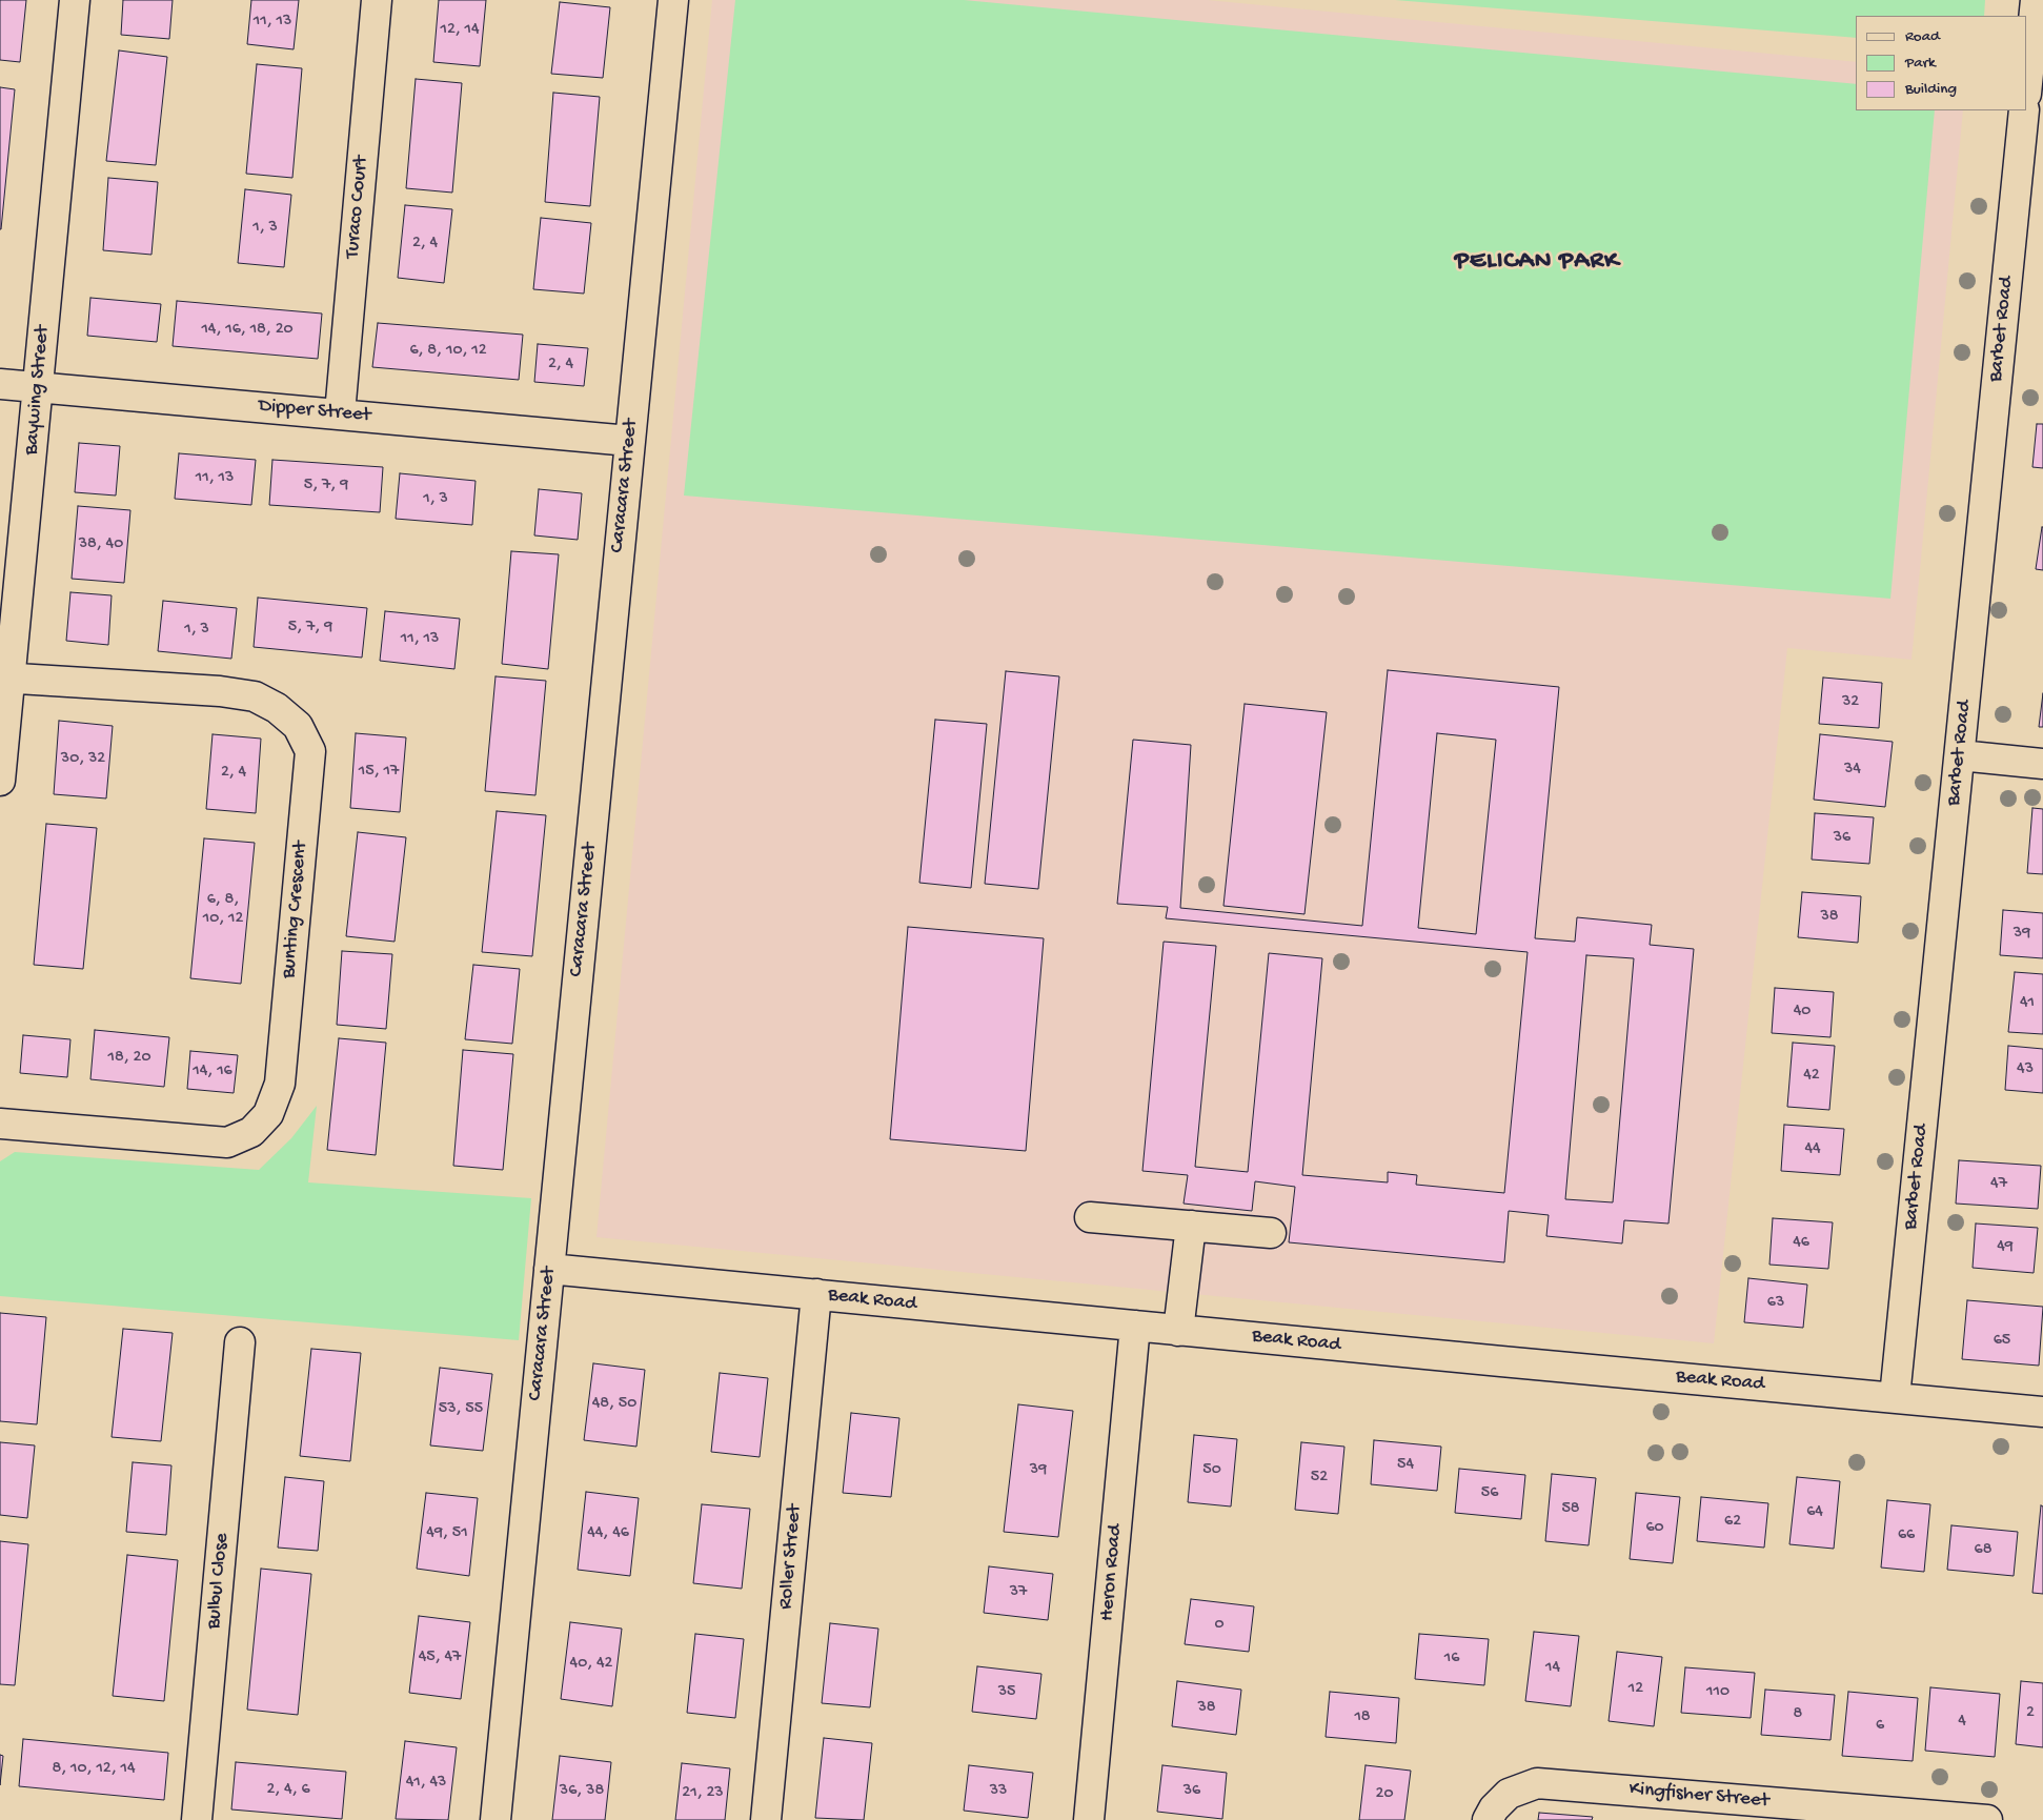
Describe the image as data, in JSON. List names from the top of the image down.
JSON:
{
  "streets": {
    "street": [
      "Turaco Court",
      "Barbet Road",
      "Baywing Street",
      "Dipper Street",
      "Caracara Street",
      "Bunting Crescent",
      "Beak Road",
      "Roller Street",
      "Heron Road",
      "Bulbul Close",
      "Kingfisher Street"
    ]
  },
  "crossings": [
    ["Turaco Court", "Dipper Street"],
    ["Barbet Road", "Beak Road"],
    ["Baywing Street", "Dipper Street"],
    ["Baywing Street", "Bunting Crescent"],
    ["Dipper Street", "Caracara Street"],
    ["Caracara Street", "Beak Road"],
    ["Beak Road", "Roller Street"],
    ["Beak Road", "Heron Road"]
  ],
  "districts": ["PELICAN PARK"],
  "house_numbers": [
    "11, 13",
    "12, 14",
    "1, 3",
    "2, 4",
    "14, 16, 18, 20",
    "6, 8, 10, 12",
    "2, 4",
    "11, 13",
    "5, 7, 9",
    "1, 3",
    "38, 40",
    "5, 7, 9",
    "1, 3",
    "11, 13",
    "32",
    "30, 32",
    "34",
    "15, 17",
    "2, 4",
    "36",
    "6, 8, 10, 12",
    "38",
    "39",
    "41",
    "40",
    "18, 20",
    "43",
    "14, 16",
    "42",
    "44",
    "47",
    "46",
    "49",
    "63",
    "65",
    "48, 50",
    "53, 55",
    "54",
    "39",
    "50",
    "52",
    "56",
    "58",
    "64",
    "62",
    "60",
    "49, 51",
    "44, 46",
    "66",
    "68",
    "37",
    "0",
    "45, 47",
    "16",
    "40, 42",
    "14",
    "12",
    "35",
    "110",
    "38",
    "2",
    "8",
    "18",
    "4",
    "6",
    "8, 10, 12, 14",
    "41, 43",
    "2, 4, 6",
    "36, 38",
    "33",
    "36",
    "21, 23",
    "20"
  ],
  "legend": ["Road", "Park", "Building"]
}
